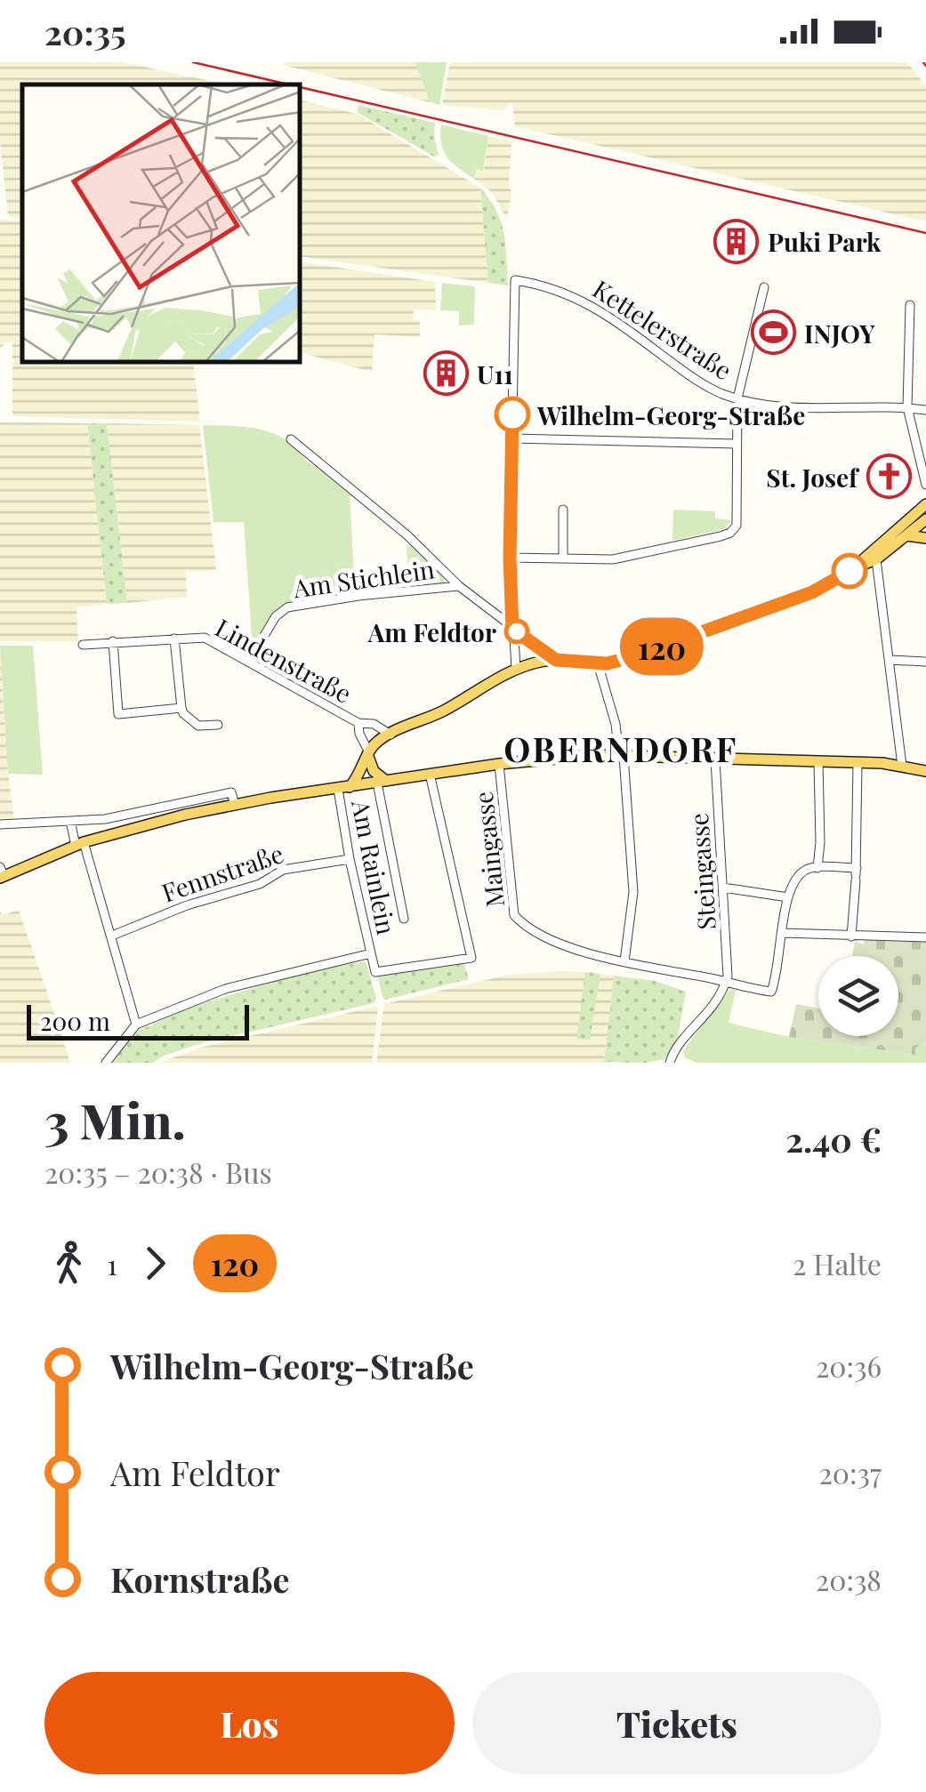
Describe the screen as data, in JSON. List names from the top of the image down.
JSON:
{
  "streets": {
    "street": [
      "Kettelerstraße",
      "Am Stichlein",
      "Lindenstraße",
      "Maingasse",
      "Am Rainlein",
      "Steingasse",
      "Fennstraße"
    ]
  },
  "crossings": [
    ["Am Stichlein", "Lindenstraße"],
    ["Maingasse", "Steingasse"],
    ["Am Rainlein", "Fennstraße"]
  ],
  "districts": ["OBERNDORF"],
  "places": {
    "building": ["Puki Park", "U11"],
    "sports": ["INJOY"],
    "other": ["Wilhelm-Georg-Straße", "Am Feldtor"],
    "church": ["St. Josef"]
  },
  "lines": ["bus line 120"],
  "scale_bar": "200 m",
  "page": {
    "status": "20:35",
    "on_map": "120",
    "scale": "200 m",
    "heading": ["3 Min.", "20:35 – 20:38 · Bus", "2.40 €"],
    "legs": ["1", "120", "2 Halte"],
    "list": [
      {
        "name": "Wilhelm-Georg-Straße",
        "value": "20:36"
      },
      {
        "name": "Am Feldtor",
        "value": "20:37"
      },
      {
        "name": "Kornstraße",
        "value": "20:38"
      }
    ],
    "buttons": ["Los", "Tickets"]
  }
}
